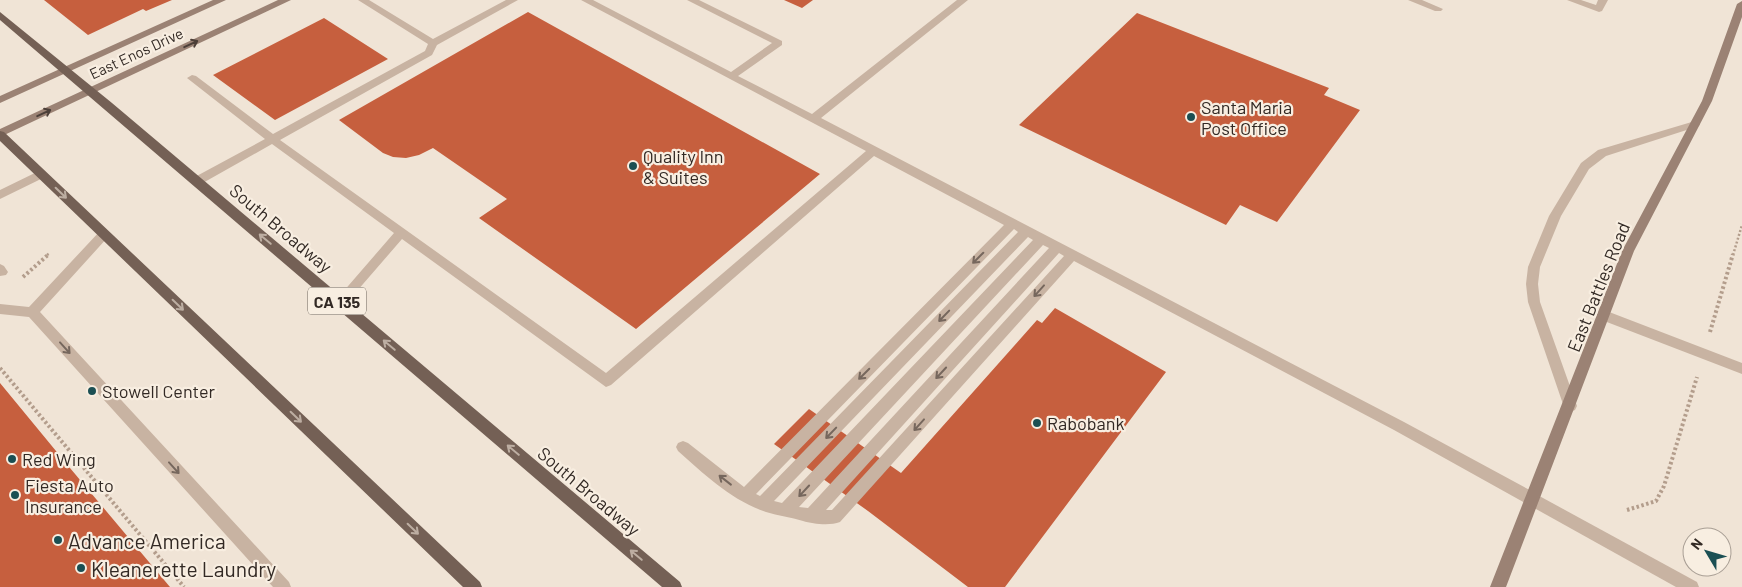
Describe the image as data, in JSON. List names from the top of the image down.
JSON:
{
  "streets": {
    "main road": ["South Broadway", "CA 135"],
    "street": ["East Enos Drive", "East Battles Road"]
  },
  "crossings": [
    ["East Enos Drive", "South Broadway"]
  ],
  "one_way": ["South Broadway"],
  "places": [
    "Santa Maria Post Office",
    "Quality Inn & Suites",
    "Stowell Center",
    "Rabobank",
    "Red Wing",
    "Fiesta Auto Insurance",
    "Advance America",
    "Kleanerette Laundry"
  ],
  "north": "top left"
}
